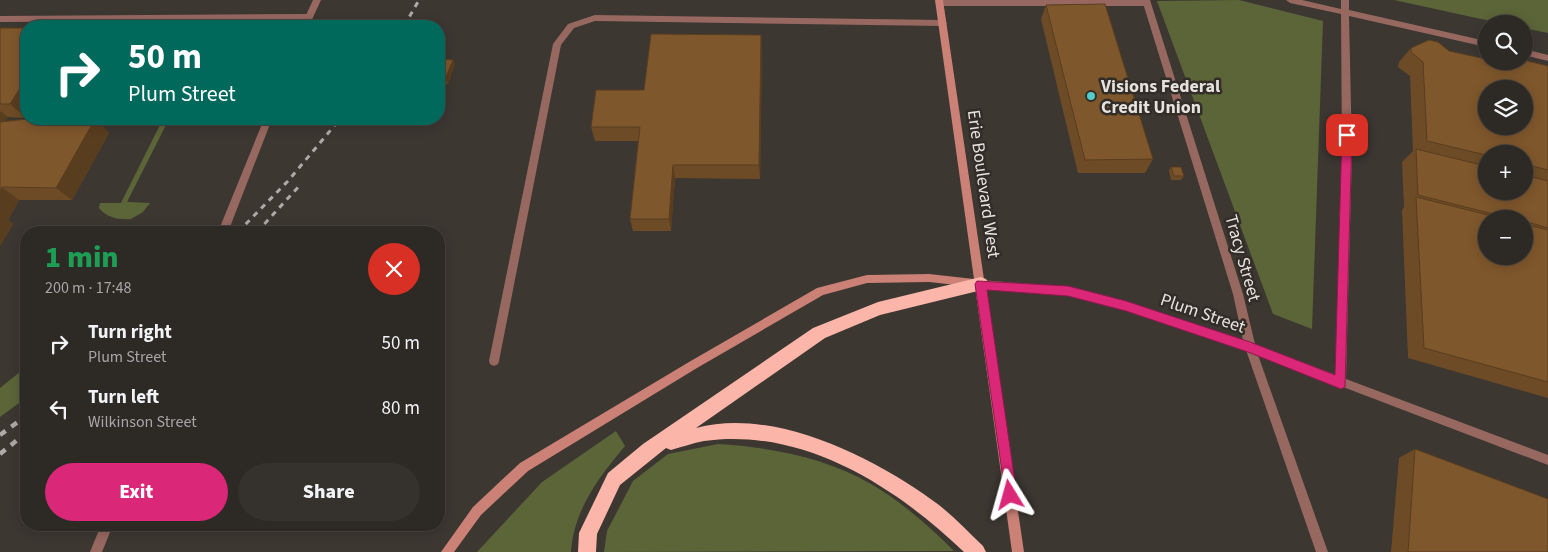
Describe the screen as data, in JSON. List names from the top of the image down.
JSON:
{
  "streets": {
    "main road": ["Erie Boulevard West"],
    "street": ["Tracy Street", "Plum Street"]
  },
  "crossings": [
    ["Erie Boulevard West", "Plum Street"],
    ["Tracy Street", "Plum Street"]
  ],
  "places": ["Visions Federal Credit Union"],
  "page": {
    "map_buttons": ["+", "−"],
    "turn": ["50 m", "Plum Street"],
    "heading": ["1 min", "200 m · 17:48"],
    "list": [
      {
        "name": "Turn right",
        "note": "Plum Street",
        "value": "50 m"
      },
      {
        "name": "Turn left",
        "note": "Wilkinson Street",
        "value": "80 m"
      }
    ],
    "buttons": ["Exit", "Share"]
  }
}
